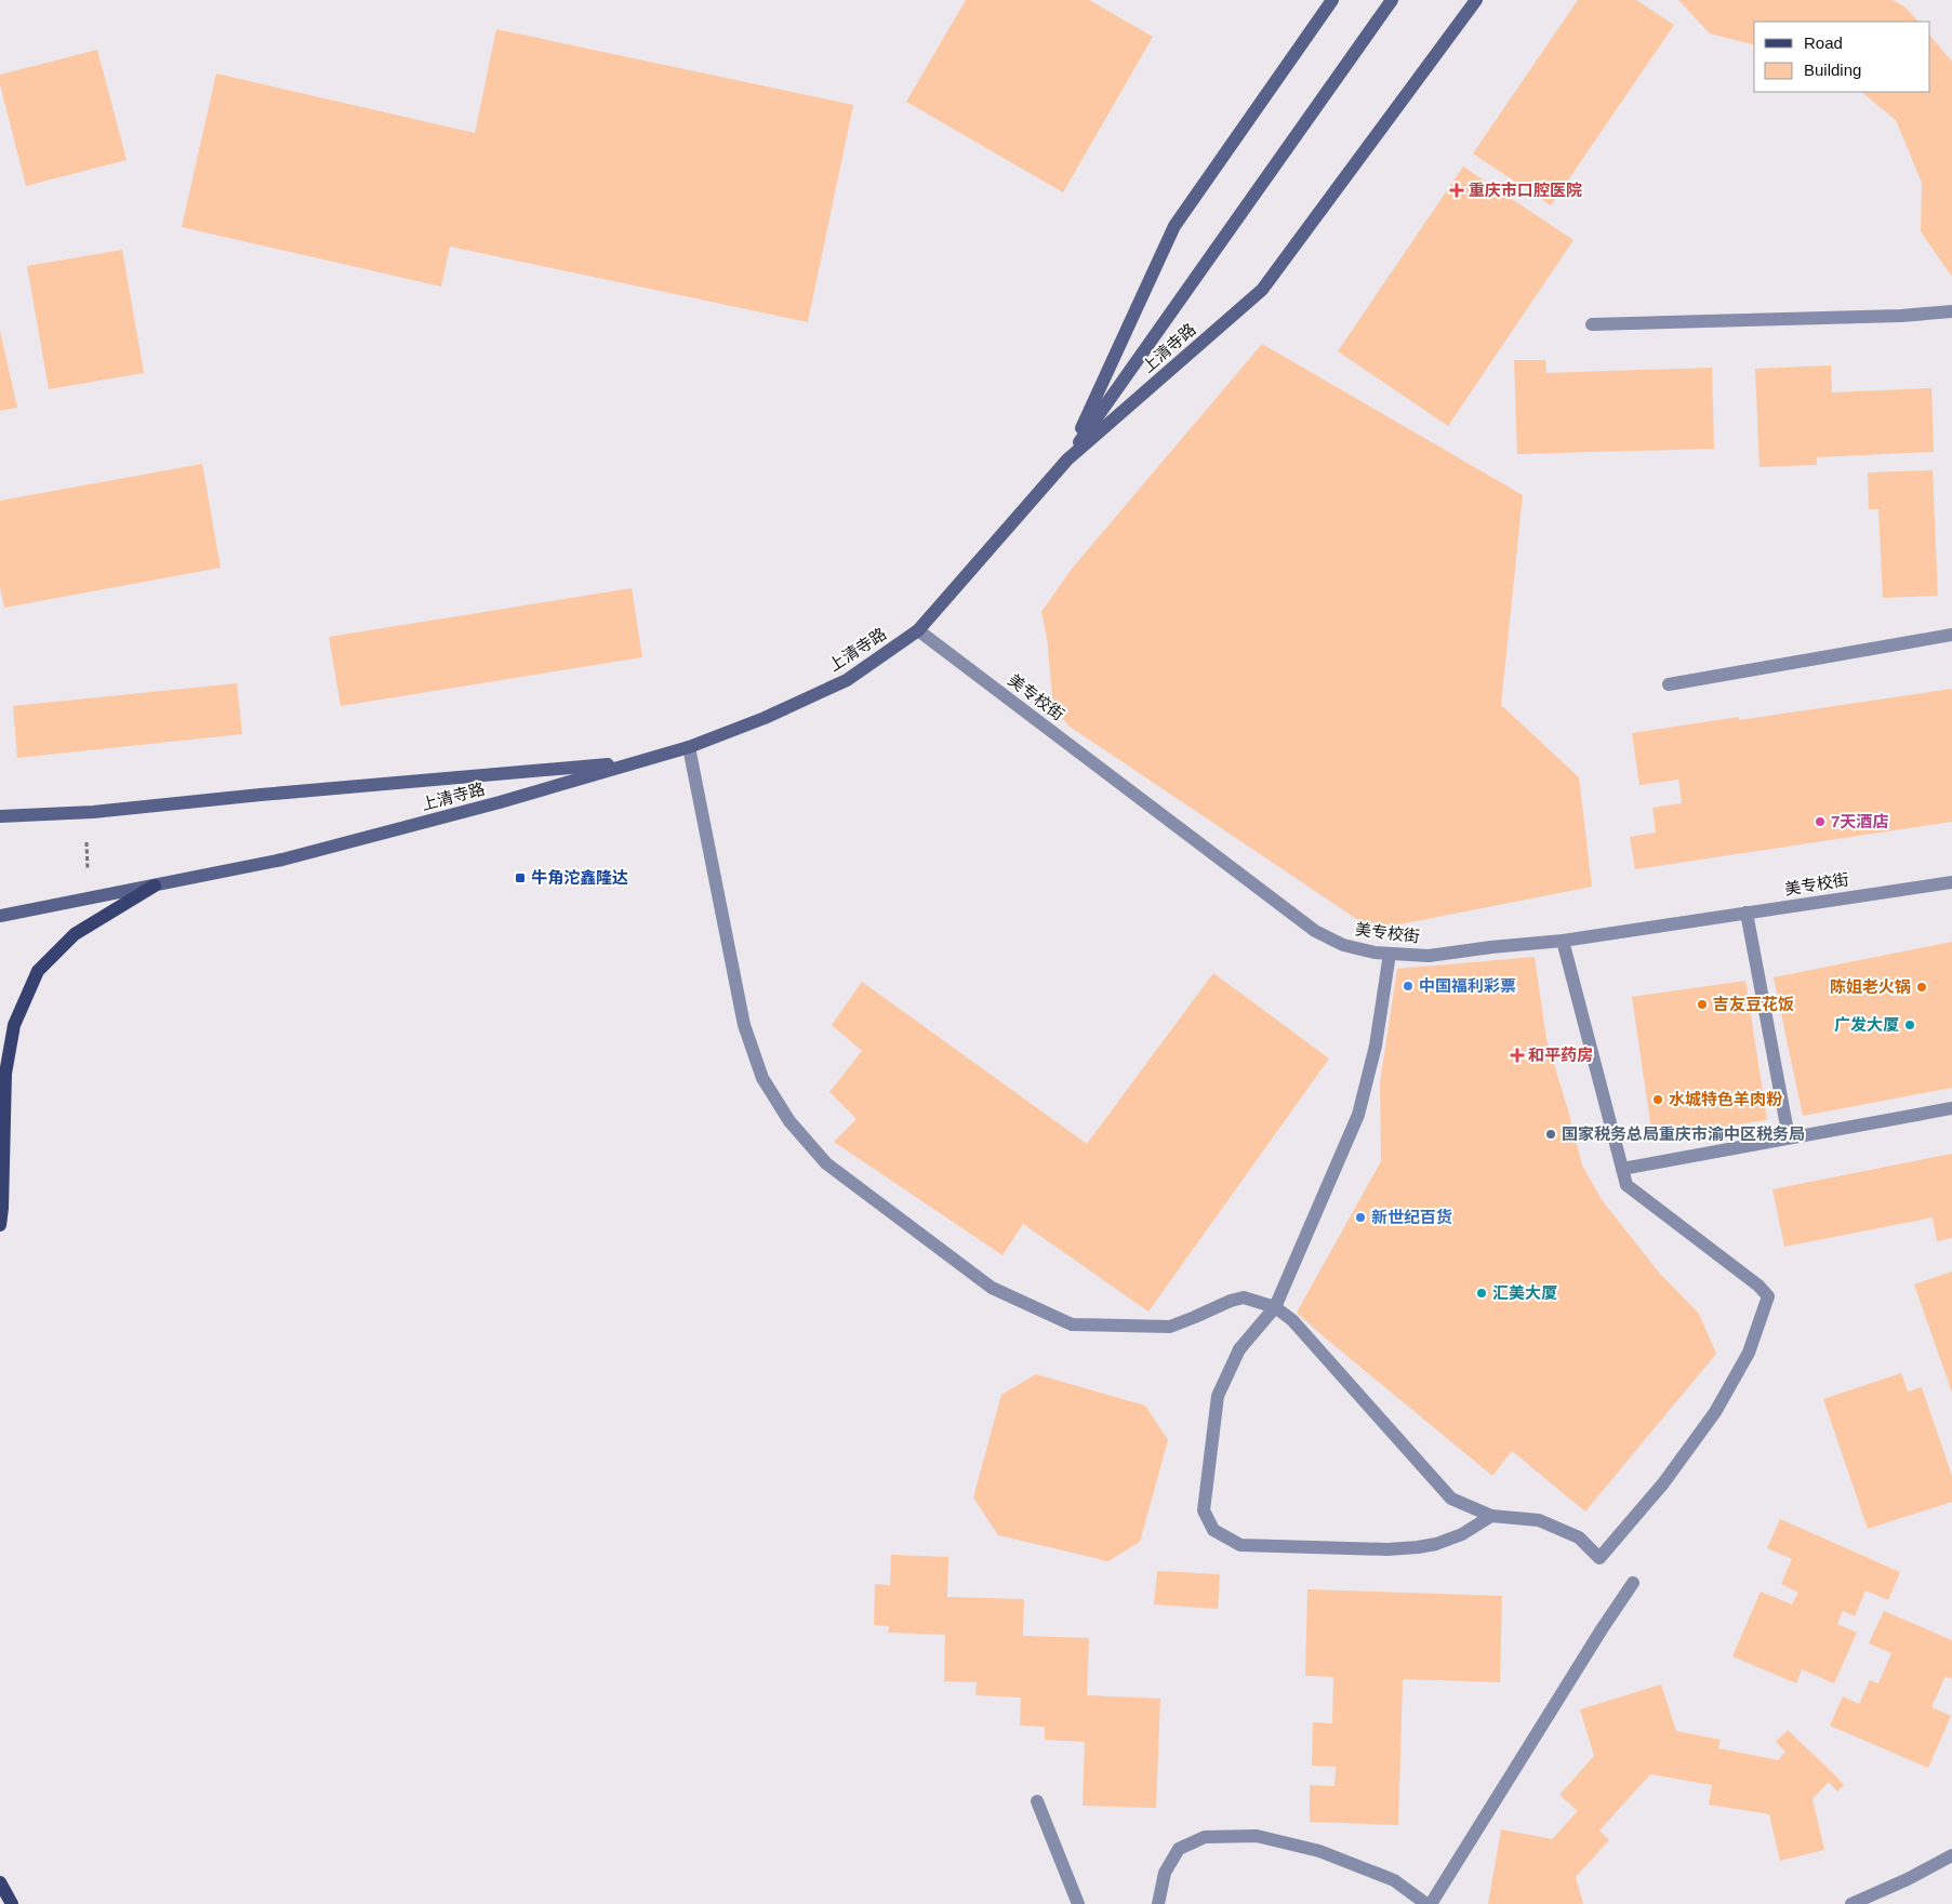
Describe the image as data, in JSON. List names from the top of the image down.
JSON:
{
  "streets": {
    "main road": ["上清寺路"],
    "street": ["美专校街"]
  },
  "crossings": [
    ["上清寺路", "美专校街"]
  ],
  "places": {
    "health": ["重庆市口腔医院", "和平药房"],
    "other": [
      "7天酒店",
      "中国福利彩票",
      "陈姐老火锅",
      "吉友豆花饭",
      "广发大厦",
      "水城特色羊肉粉",
      "国家税务总局重庆市渝中区税务局",
      "新世纪百货",
      "汇美大厦"
    ],
    "transit": ["牛角沱鑫隆达"]
  },
  "legend": ["Road", "Building"]
}
